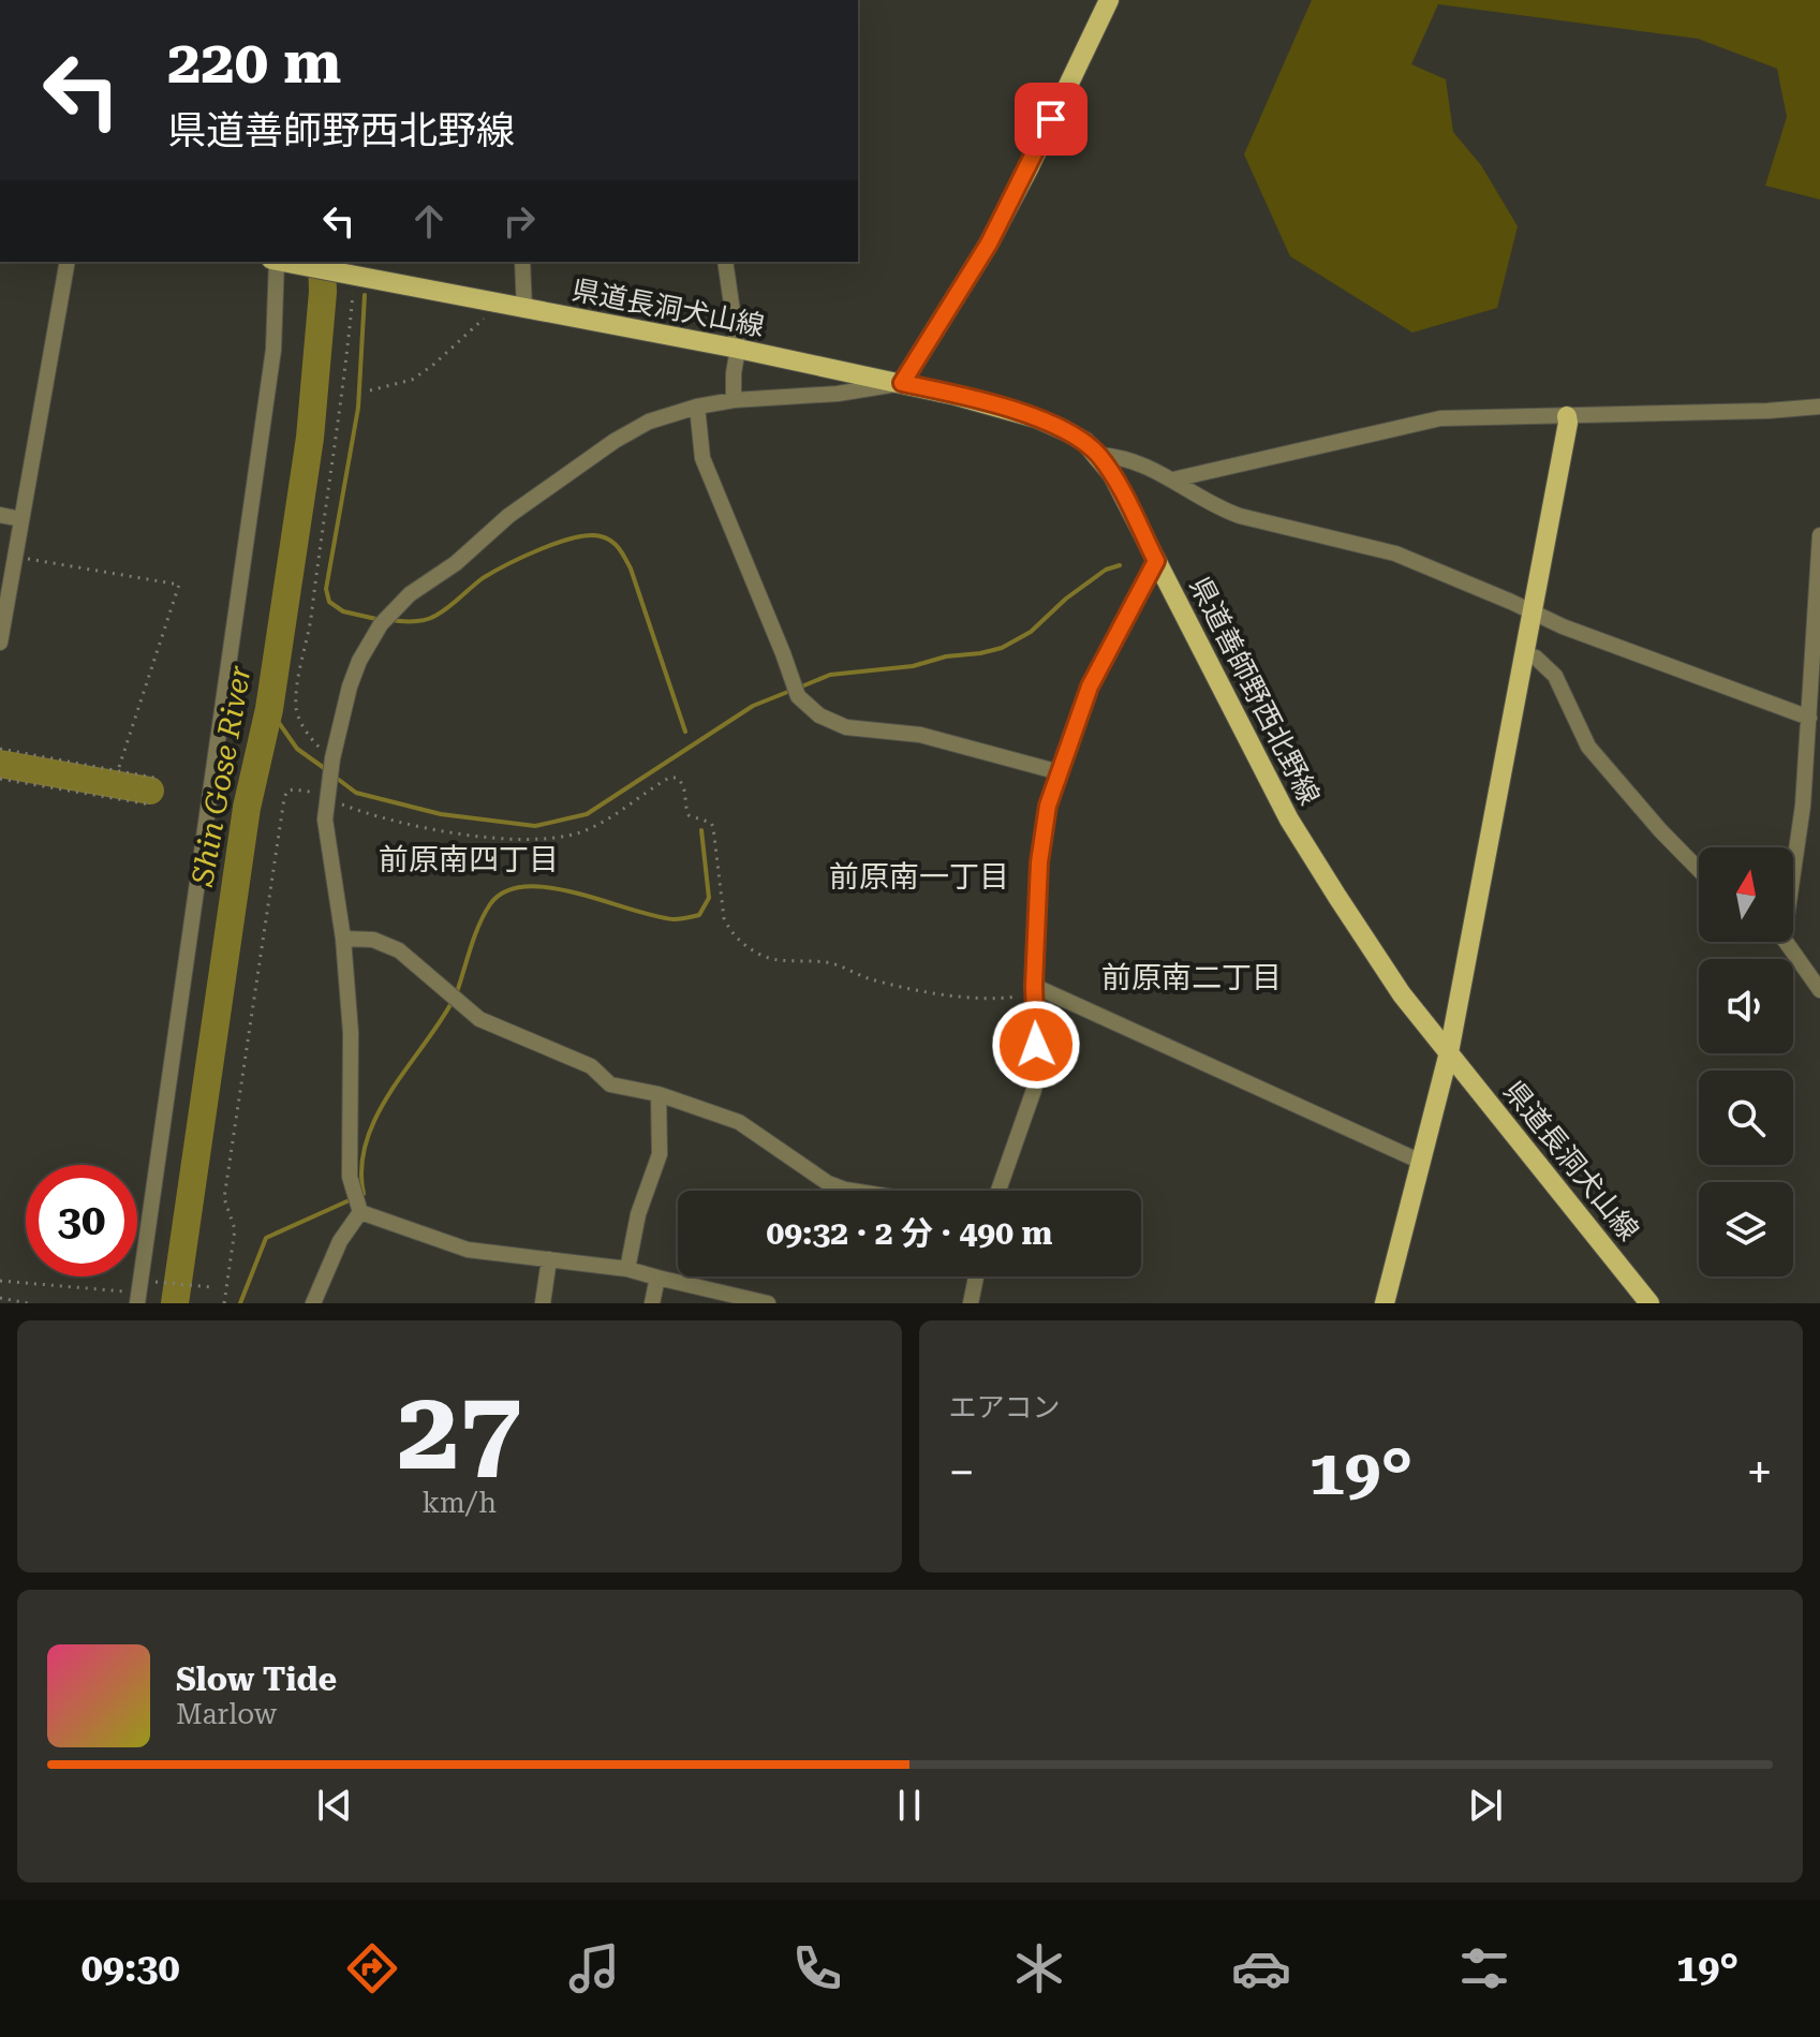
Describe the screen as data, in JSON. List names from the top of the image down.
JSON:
{
  "streets": {
    "main road": ["県道長洞犬山線", "県道善師野西北野線"]
  },
  "crossings": [
    ["県道長洞犬山線", "県道善師野西北野線"]
  ],
  "districts": ["前原南四丁目", "前原南一丁目", "前原南二丁目"],
  "water": ["Shin Gose River"],
  "north": "top",
  "page": {
    "turn": ["220 m", "県道善師野西北野線"],
    "limit": "30",
    "trip": "09:32 · 2 分 · 490 m",
    "tile": [
      ["27", "km/h"],
      "エアコン"
    ],
    "heat": ["−", "19°", "+"],
    "song": ["Slow Tide", "Marlow"],
    "tabs": ["09:30", "19°"]
  }
}
